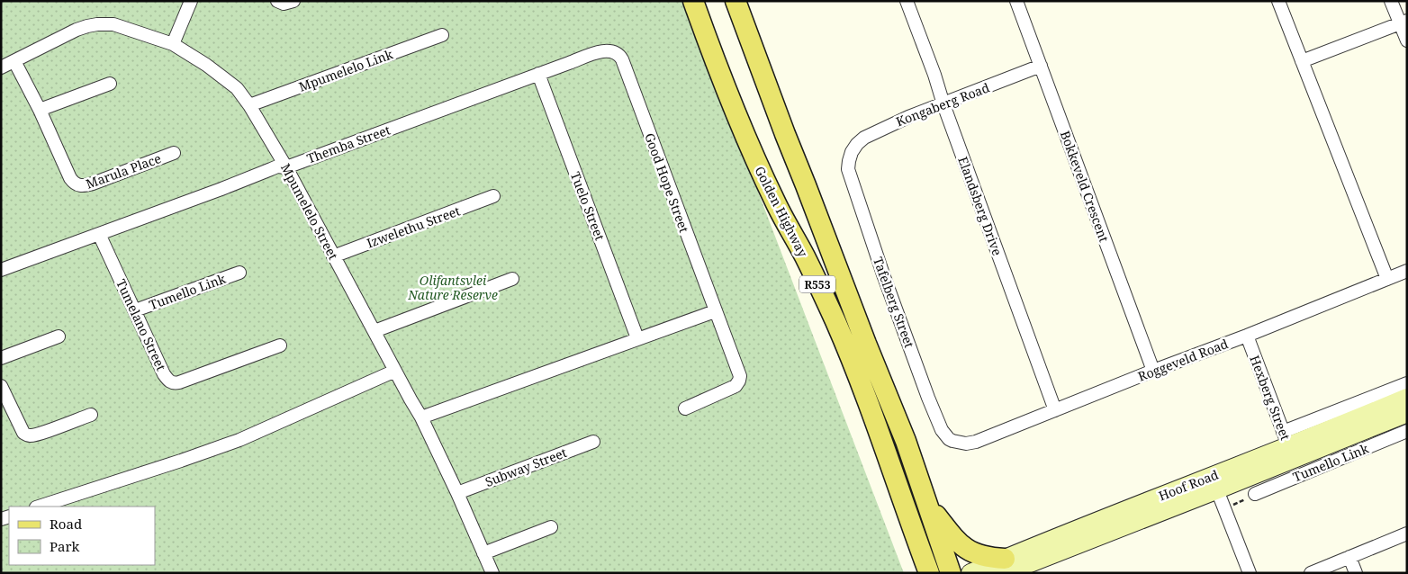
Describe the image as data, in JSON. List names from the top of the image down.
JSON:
{
  "streets": {
    "main road": ["Golden Highway", "R553", "Hoof Road"],
    "street": [
      "Mpumelelo Link",
      "Kongaberg Road",
      "Themba Street",
      "Marula Place",
      "Good Hope Street",
      "Bokkeveld Crescent",
      "Tuelo Street",
      "Elandsberg Drive",
      "Mpumelelo Street",
      "Izwelethu Street",
      "Tumello Link",
      "Tafelberg Street",
      "Tumelano Street",
      "Roggeveld Road",
      "Hexberg Street",
      "Subway Street"
    ]
  },
  "crossings": [
    ["Mpumelelo Link", "Mpumelelo Street"],
    ["Kongaberg Road", "Bokkeveld Crescent"],
    ["Kongaberg Road", "Elandsberg Drive"],
    ["Kongaberg Road", "Tafelberg Street"],
    ["Themba Street", "Good Hope Street"],
    ["Themba Street", "Tuelo Street"],
    ["Themba Street", "Mpumelelo Street"],
    ["Themba Street", "Tumelano Street"],
    ["Marula Place", "Mpumelelo Street"],
    ["Bokkeveld Crescent", "Roggeveld Road"],
    ["Elandsberg Drive", "Roggeveld Road"],
    ["Mpumelelo Street", "Izwelethu Street"],
    ["Mpumelelo Street", "Subway Street"],
    ["Tumello Link", "Tumelano Street"],
    ["Tafelberg Street", "Roggeveld Road"],
    ["Roggeveld Road", "Hexberg Street"],
    ["Hexberg Street", "Hoof Road"]
  ],
  "parks": ["Olifantsvlei Nature Reserve"],
  "legend": ["Road", "Park"]
}
